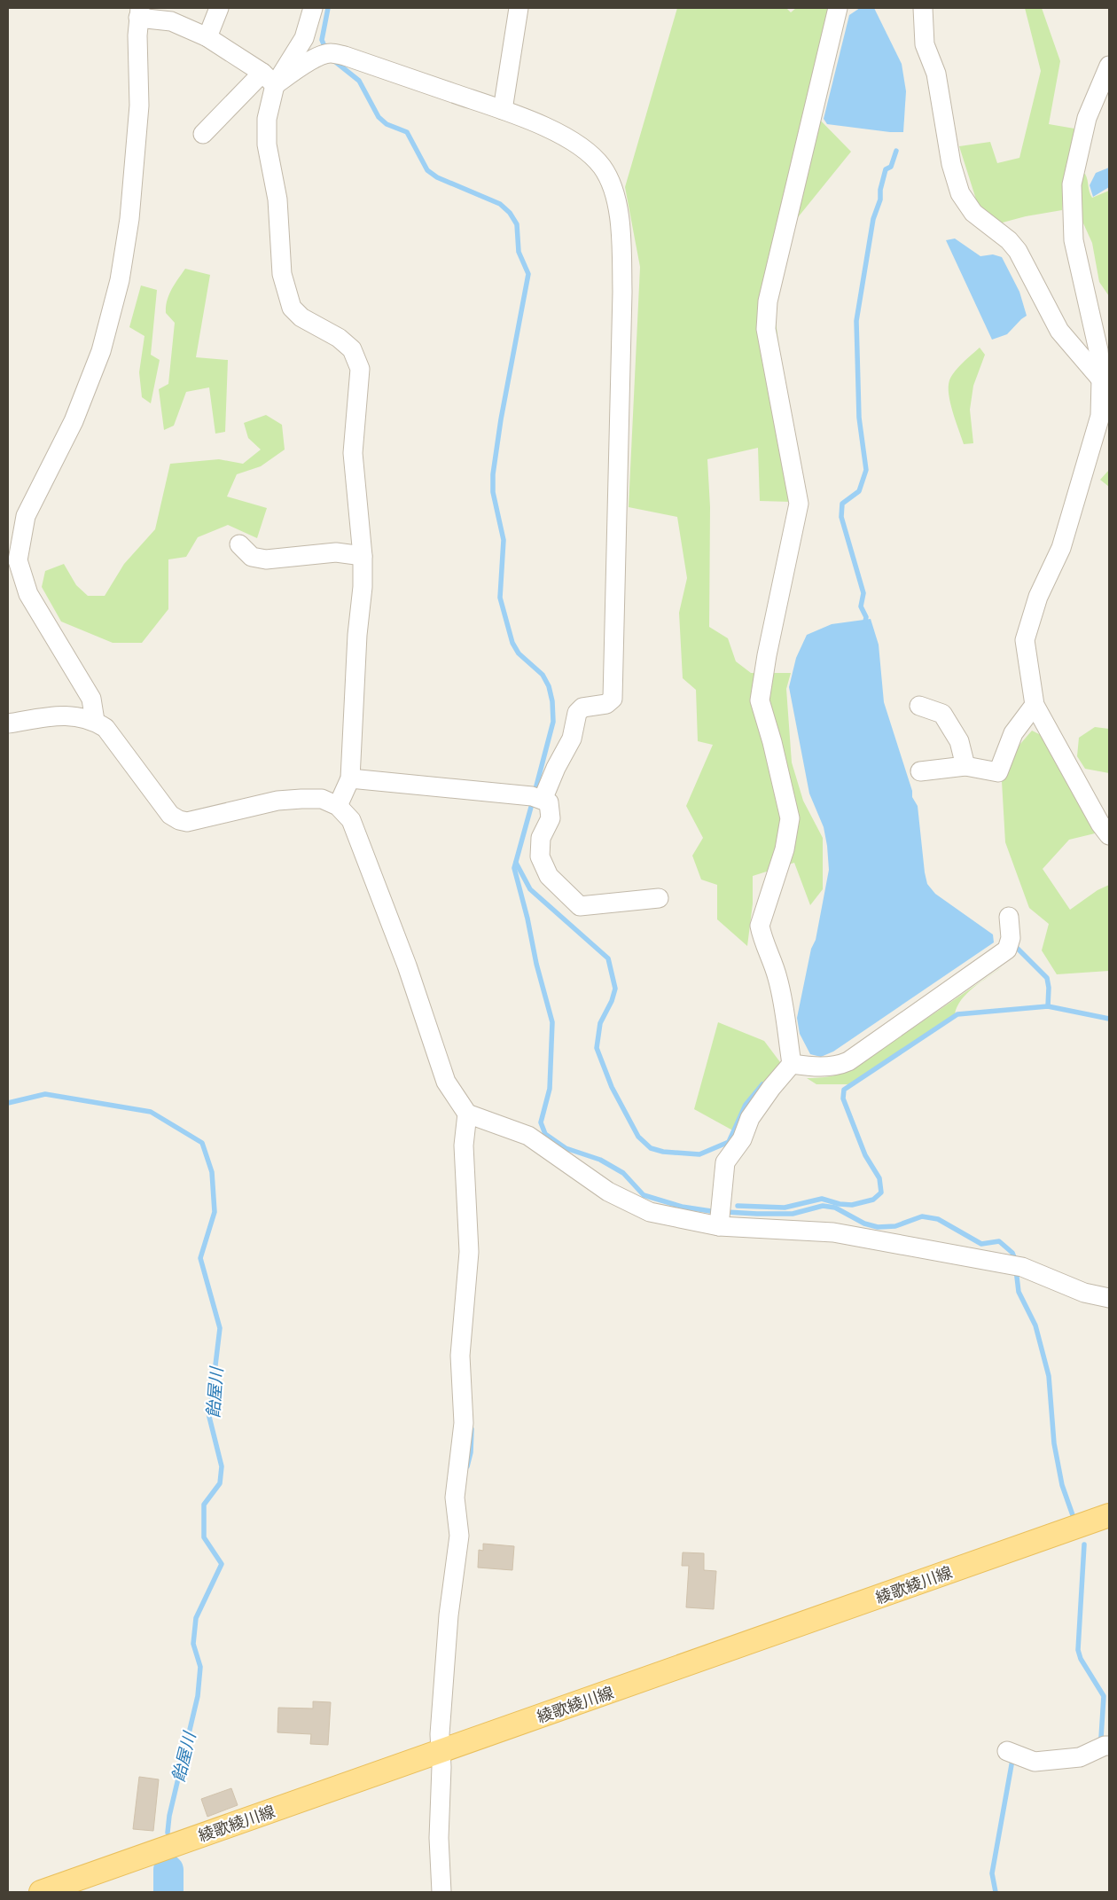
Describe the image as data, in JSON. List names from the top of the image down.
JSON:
{
  "streets": {
    "main road": ["綾歌綾川線"]
  },
  "water": ["飴屋川"]
}
